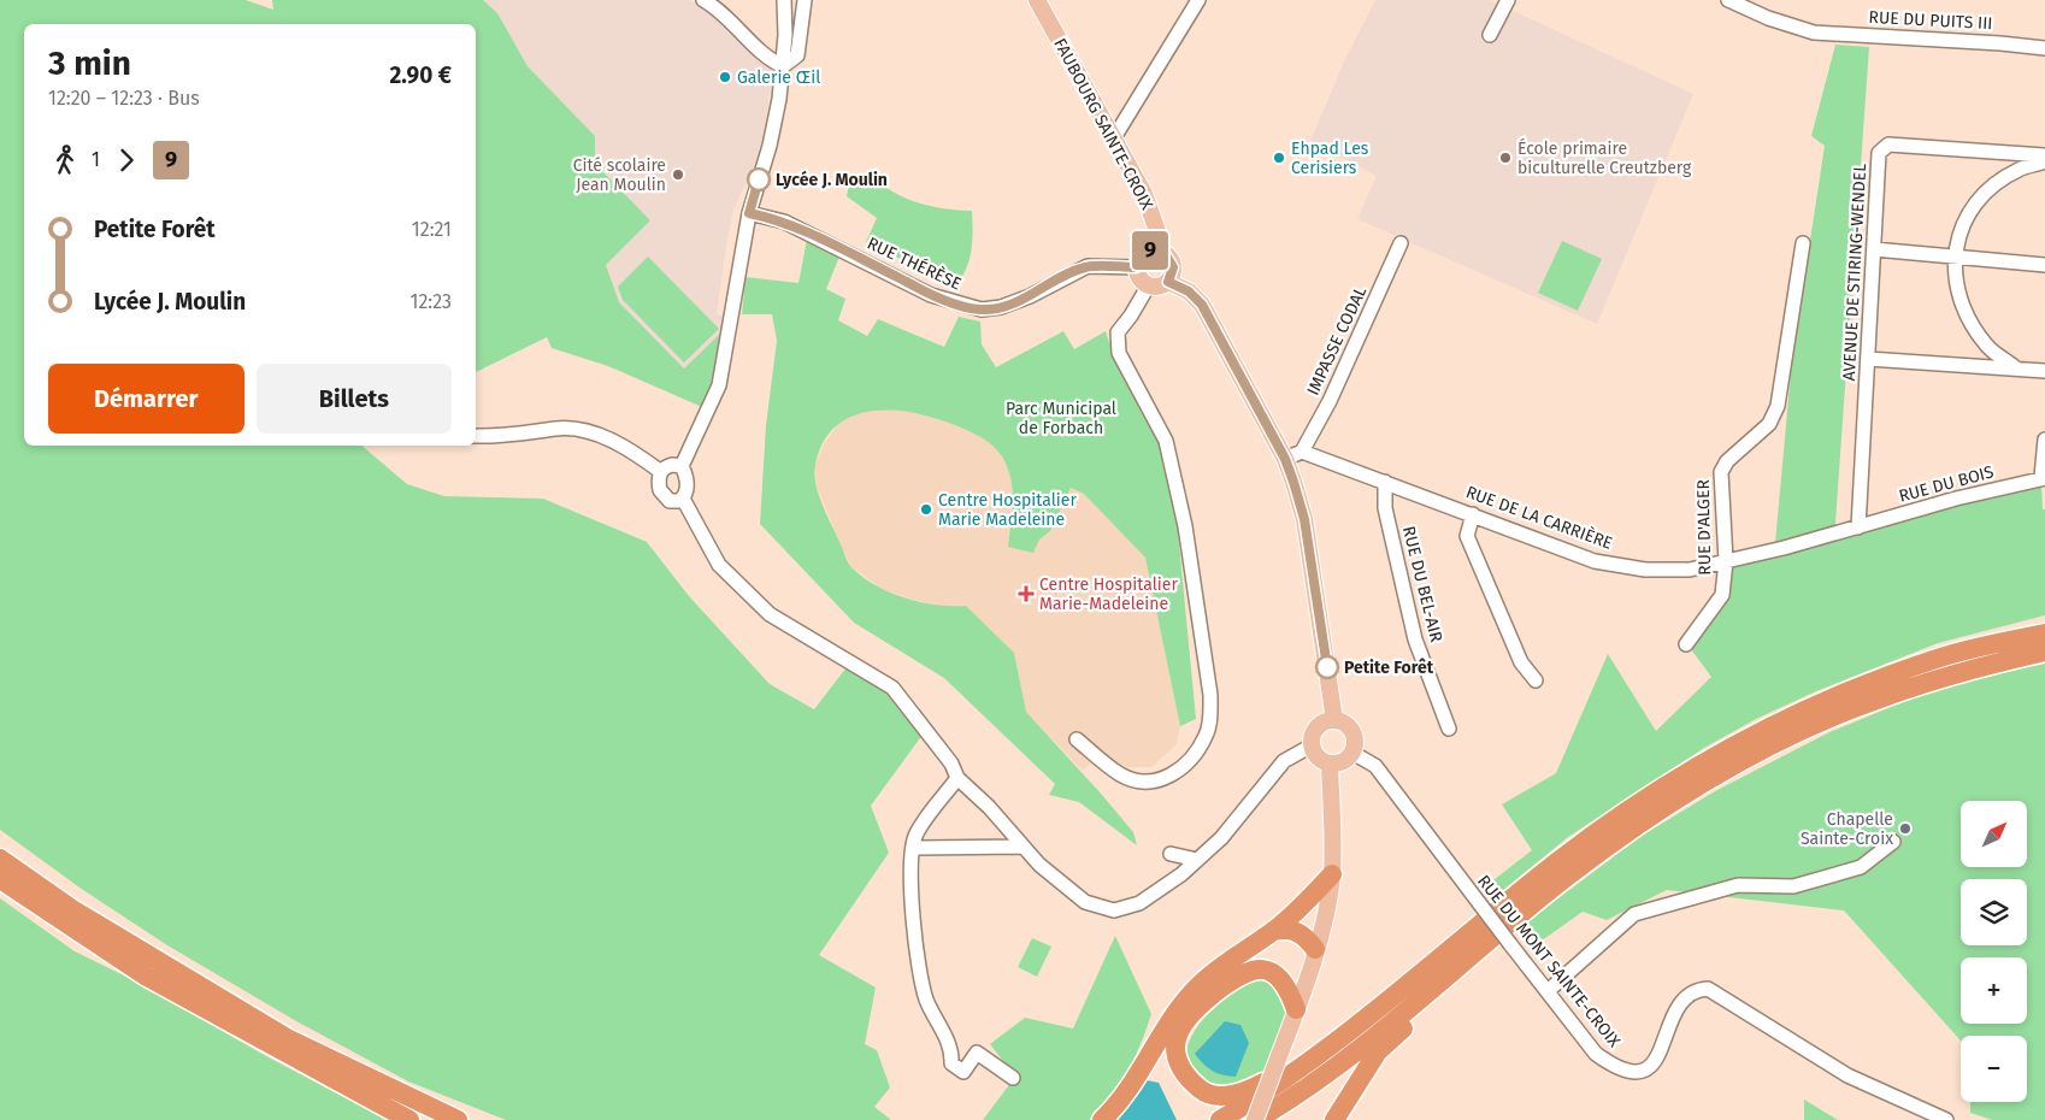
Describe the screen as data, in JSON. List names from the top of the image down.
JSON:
{
  "streets": {
    "main road": ["FAUBOURG SAINTE-CROIX"],
    "street": [
      "RUE DU PUITS III",
      "RUE THÉRÈSE",
      "AVENUE DE STIRING-WENDEL",
      "IMPASSE CODAL",
      "RUE DU BOIS",
      "RUE DE LA CARRIÈRE",
      "RUE D'ALGER",
      "RUE DU BEL-AIR",
      "RUE DU MONT SAINTE-CROIX"
    ]
  },
  "crossings": [
    ["FAUBOURG SAINTE-CROIX", "RUE THÉRÈSE"],
    ["AVENUE DE STIRING-WENDEL", "RUE DU BOIS"],
    ["AVENUE DE STIRING-WENDEL", "RUE DE LA CARRIÈRE"],
    ["IMPASSE CODAL", "RUE DE LA CARRIÈRE"],
    ["RUE DU BOIS", "RUE DE LA CARRIÈRE"],
    ["RUE DE LA CARRIÈRE", "RUE D'ALGER"],
    ["RUE DE LA CARRIÈRE", "RUE DU BEL-AIR"]
  ],
  "parks": ["Parc Municipal de Forbach"],
  "places": {
    "other": [
      "Galerie Œil",
      "Ehpad Les Cerisiers",
      "École primaire biculturelle Creutzberg",
      "Cité scolaire Jean Moulin",
      "Lycée J. Moulin",
      "Centre Hospitalier Marie Madeleine",
      "Petite Forêt",
      "Chapelle Sainte-Croix"
    ],
    "health": ["Centre Hospitalier Marie-Madeleine"]
  },
  "lines": ["bus line 9"],
  "north": "top right",
  "page": {
    "on_map": "9",
    "heading": ["3 min", "12:20 – 12:23 · Bus", "2.90 €"],
    "legs": ["1", "9"],
    "list": [
      {
        "name": "Petite Forêt",
        "value": "12:21"
      },
      {
        "name": "Lycée J. Moulin",
        "value": "12:23"
      }
    ],
    "buttons": ["Démarrer", "Billets"],
    "map_buttons": ["+", "−"]
  }
}
